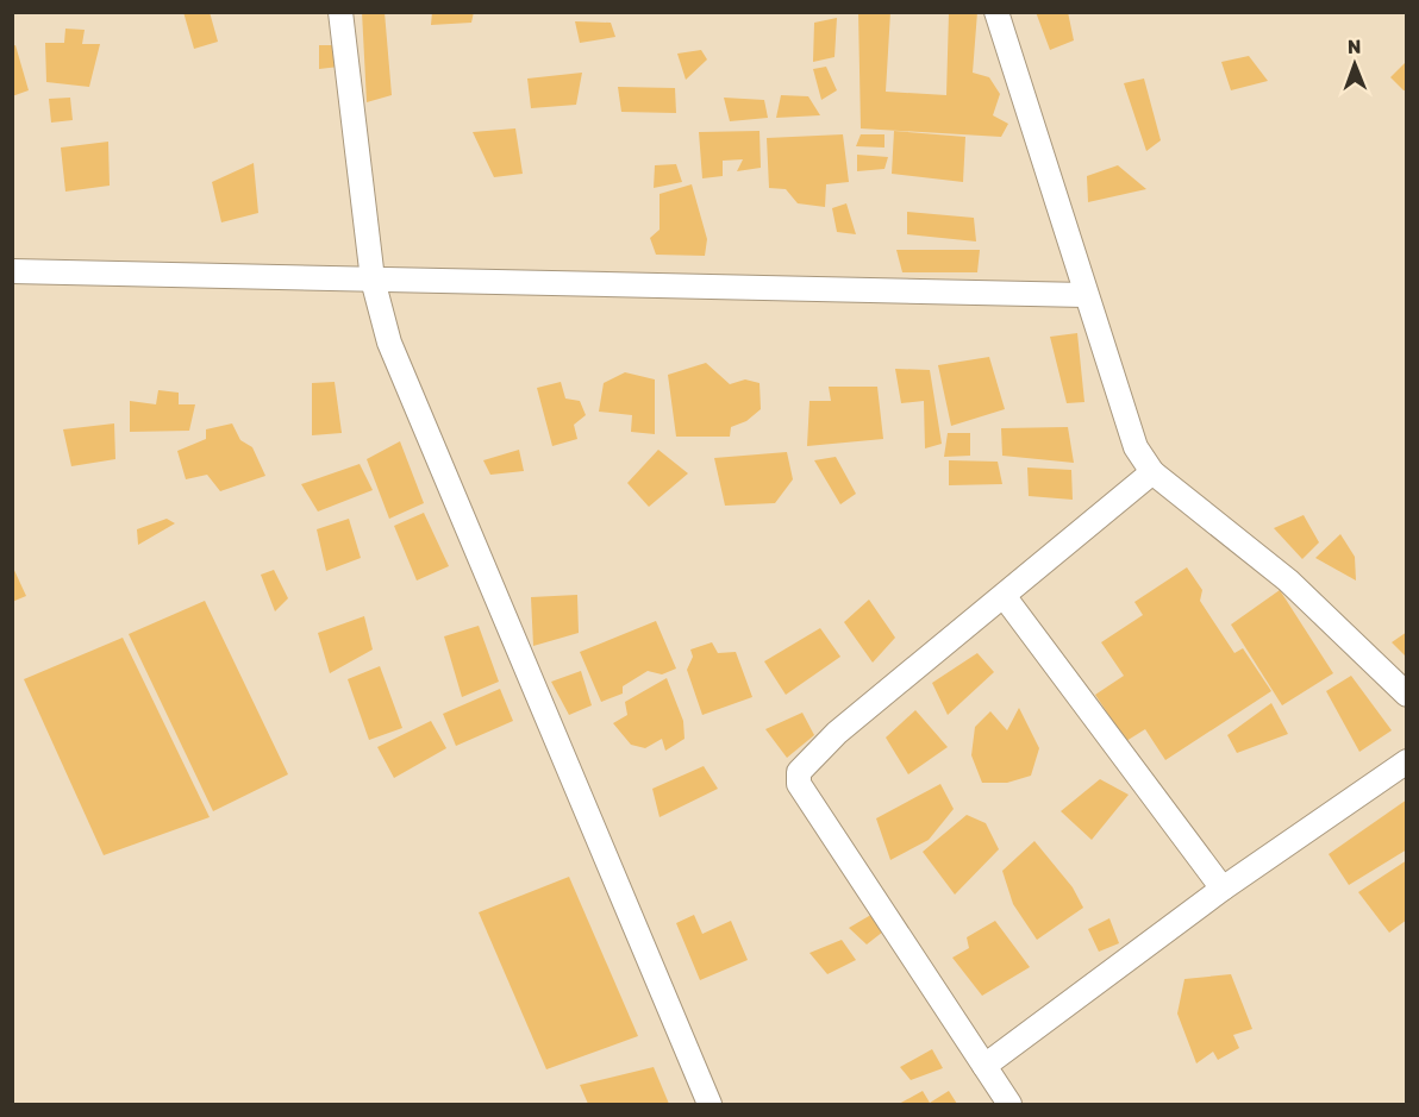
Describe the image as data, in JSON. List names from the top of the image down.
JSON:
{
  "north": "top"
}
